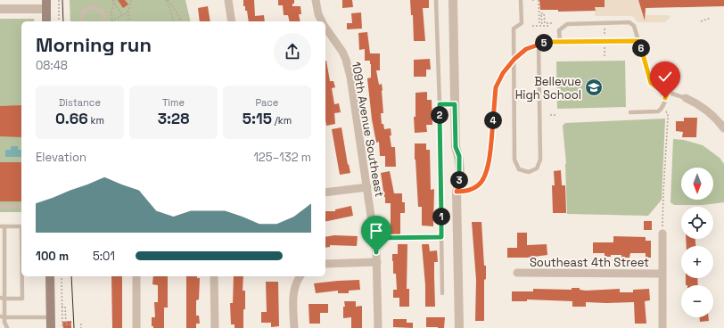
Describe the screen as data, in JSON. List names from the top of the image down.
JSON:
{
  "streets": {
    "street": ["109th Avenue Southeast", "Southeast 4th Street"]
  },
  "places": {
    "school or university": ["Bellevue High School"]
  },
  "north": "bottom",
  "page": {
    "heading": ["Morning run", "08:48"],
    "pins": [
      "5",
      "6",
      "2",
      "4",
      "3",
      "1"
    ],
    "stats": [
      ["Distance", "0.66 km"],
      ["Time", "3:28"],
      ["Pace", "5:15 /km"]
    ],
    "chart": ["Elevation", "125–132 m"],
    "map_buttons": ["+", "−"],
    "list": [
      {
        "name": "100 m",
        "note": "5:01"
      }
    ]
  }
}
